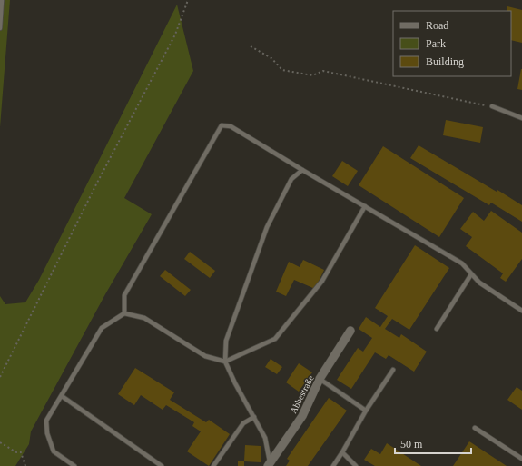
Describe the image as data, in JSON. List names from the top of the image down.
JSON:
{
  "streets": {
    "street": ["Abbestraße"]
  },
  "legend": ["Road", "Park", "Building"],
  "scale_bar": "50 m"
}
